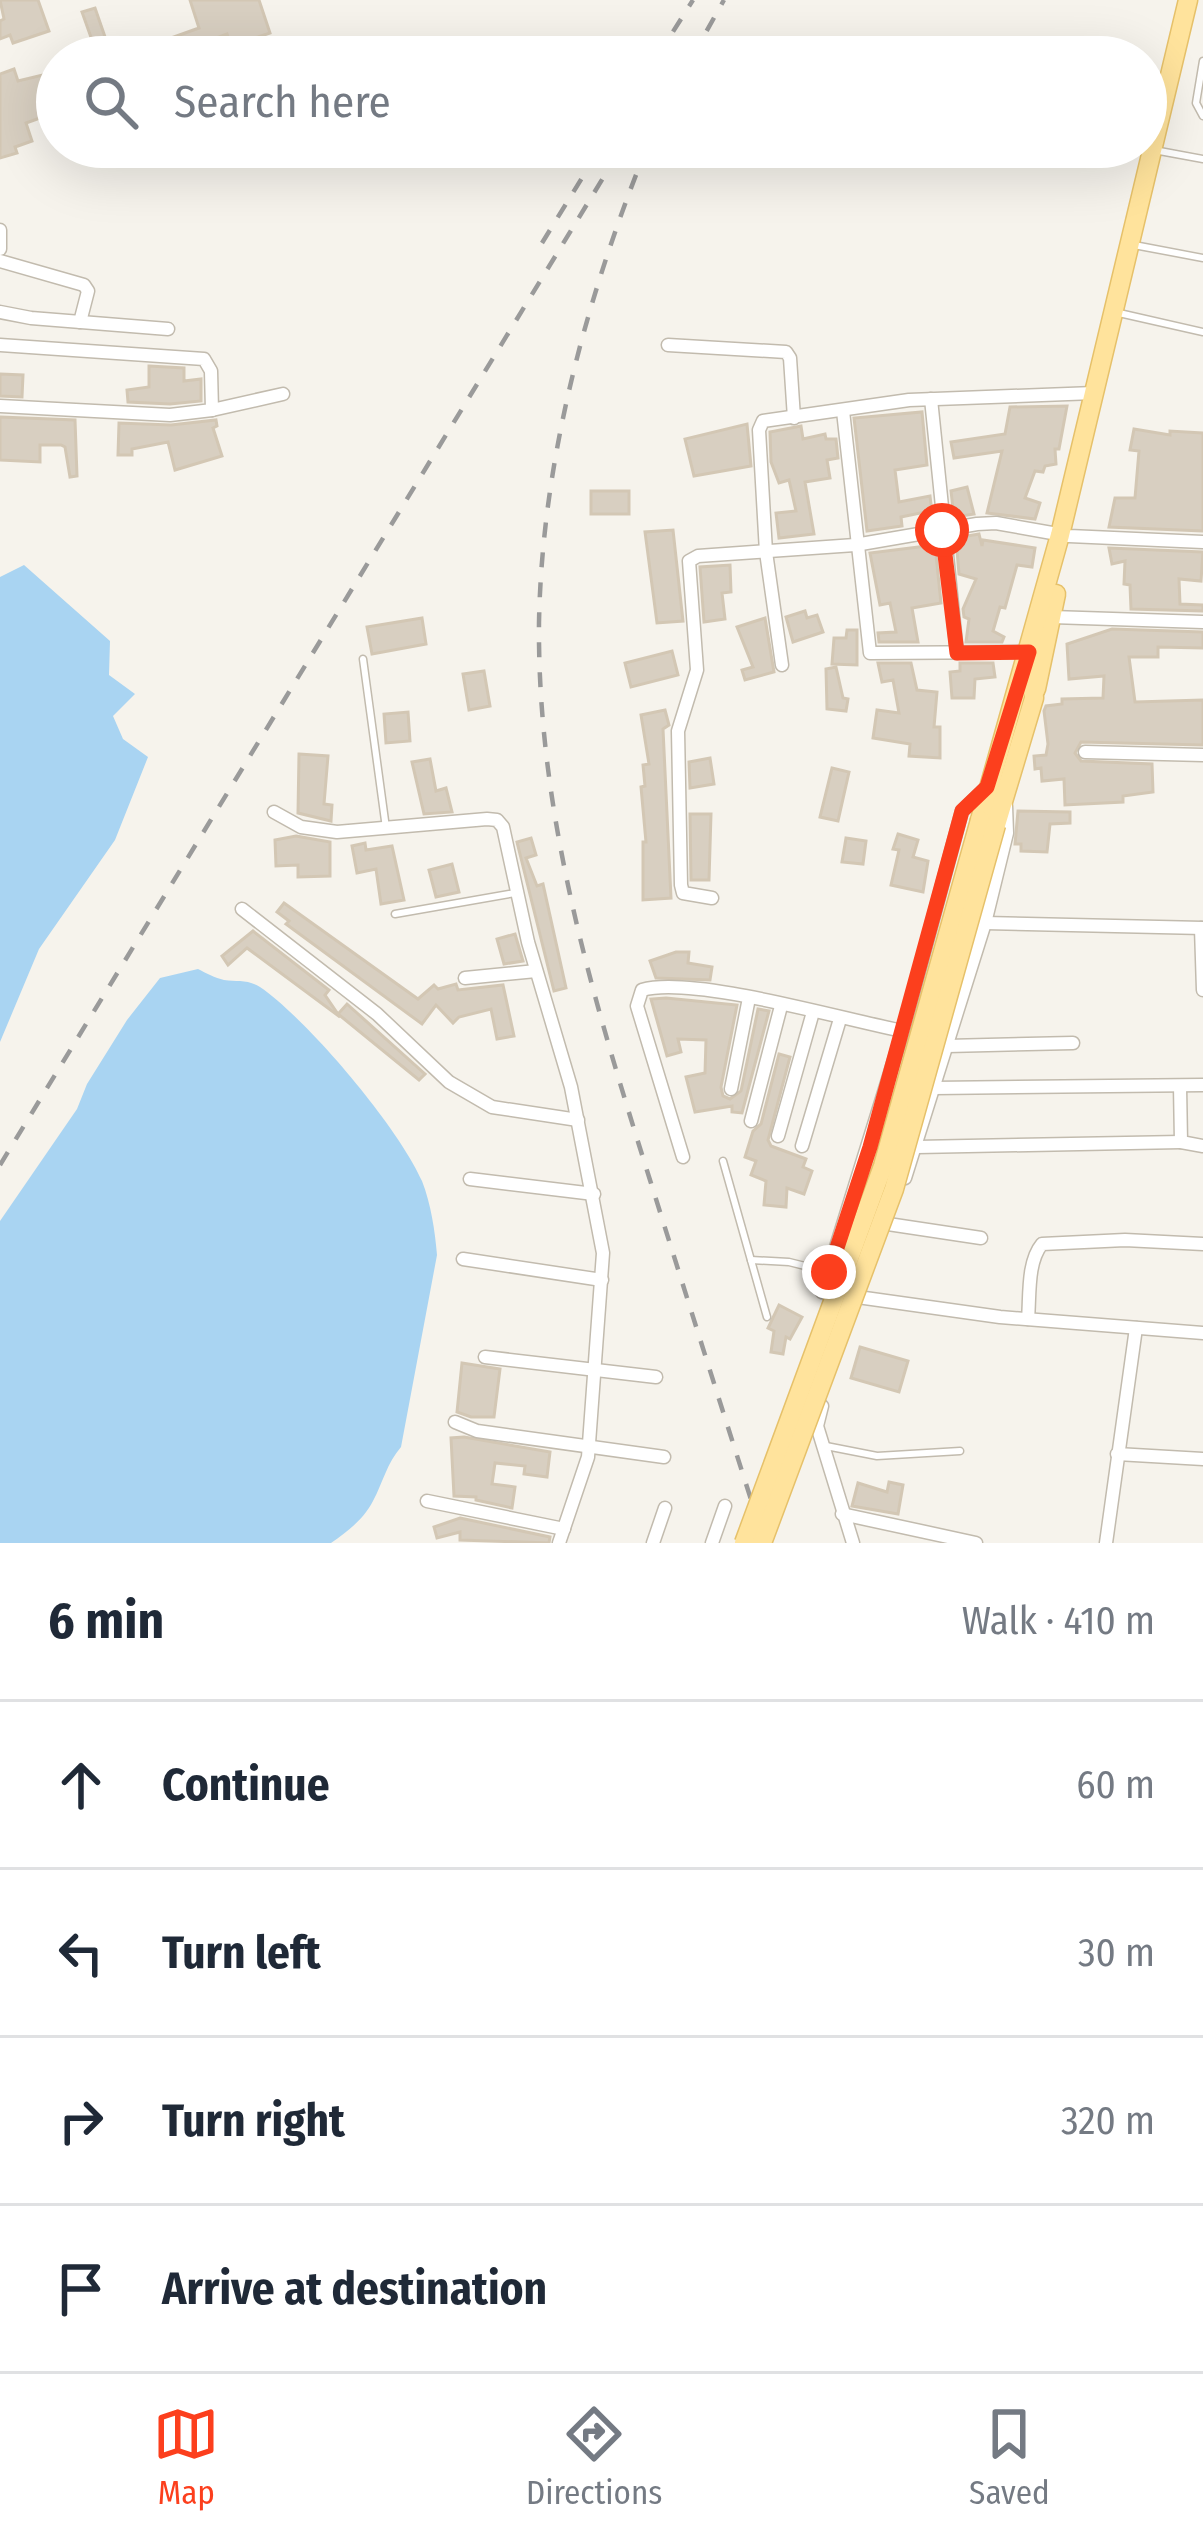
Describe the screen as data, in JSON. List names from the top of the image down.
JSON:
{
  "page": {
    "search": "Search here",
    "heading": ["6 min", "Walk · 410 m"],
    "list": [
      ["Continue", "60 m"],
      ["Turn left", "30 m"],
      ["Turn right", "320 m"],
      "Arrive at destination"
    ],
    "nav": ["Map", "Directions", "Saved"]
  }
}
